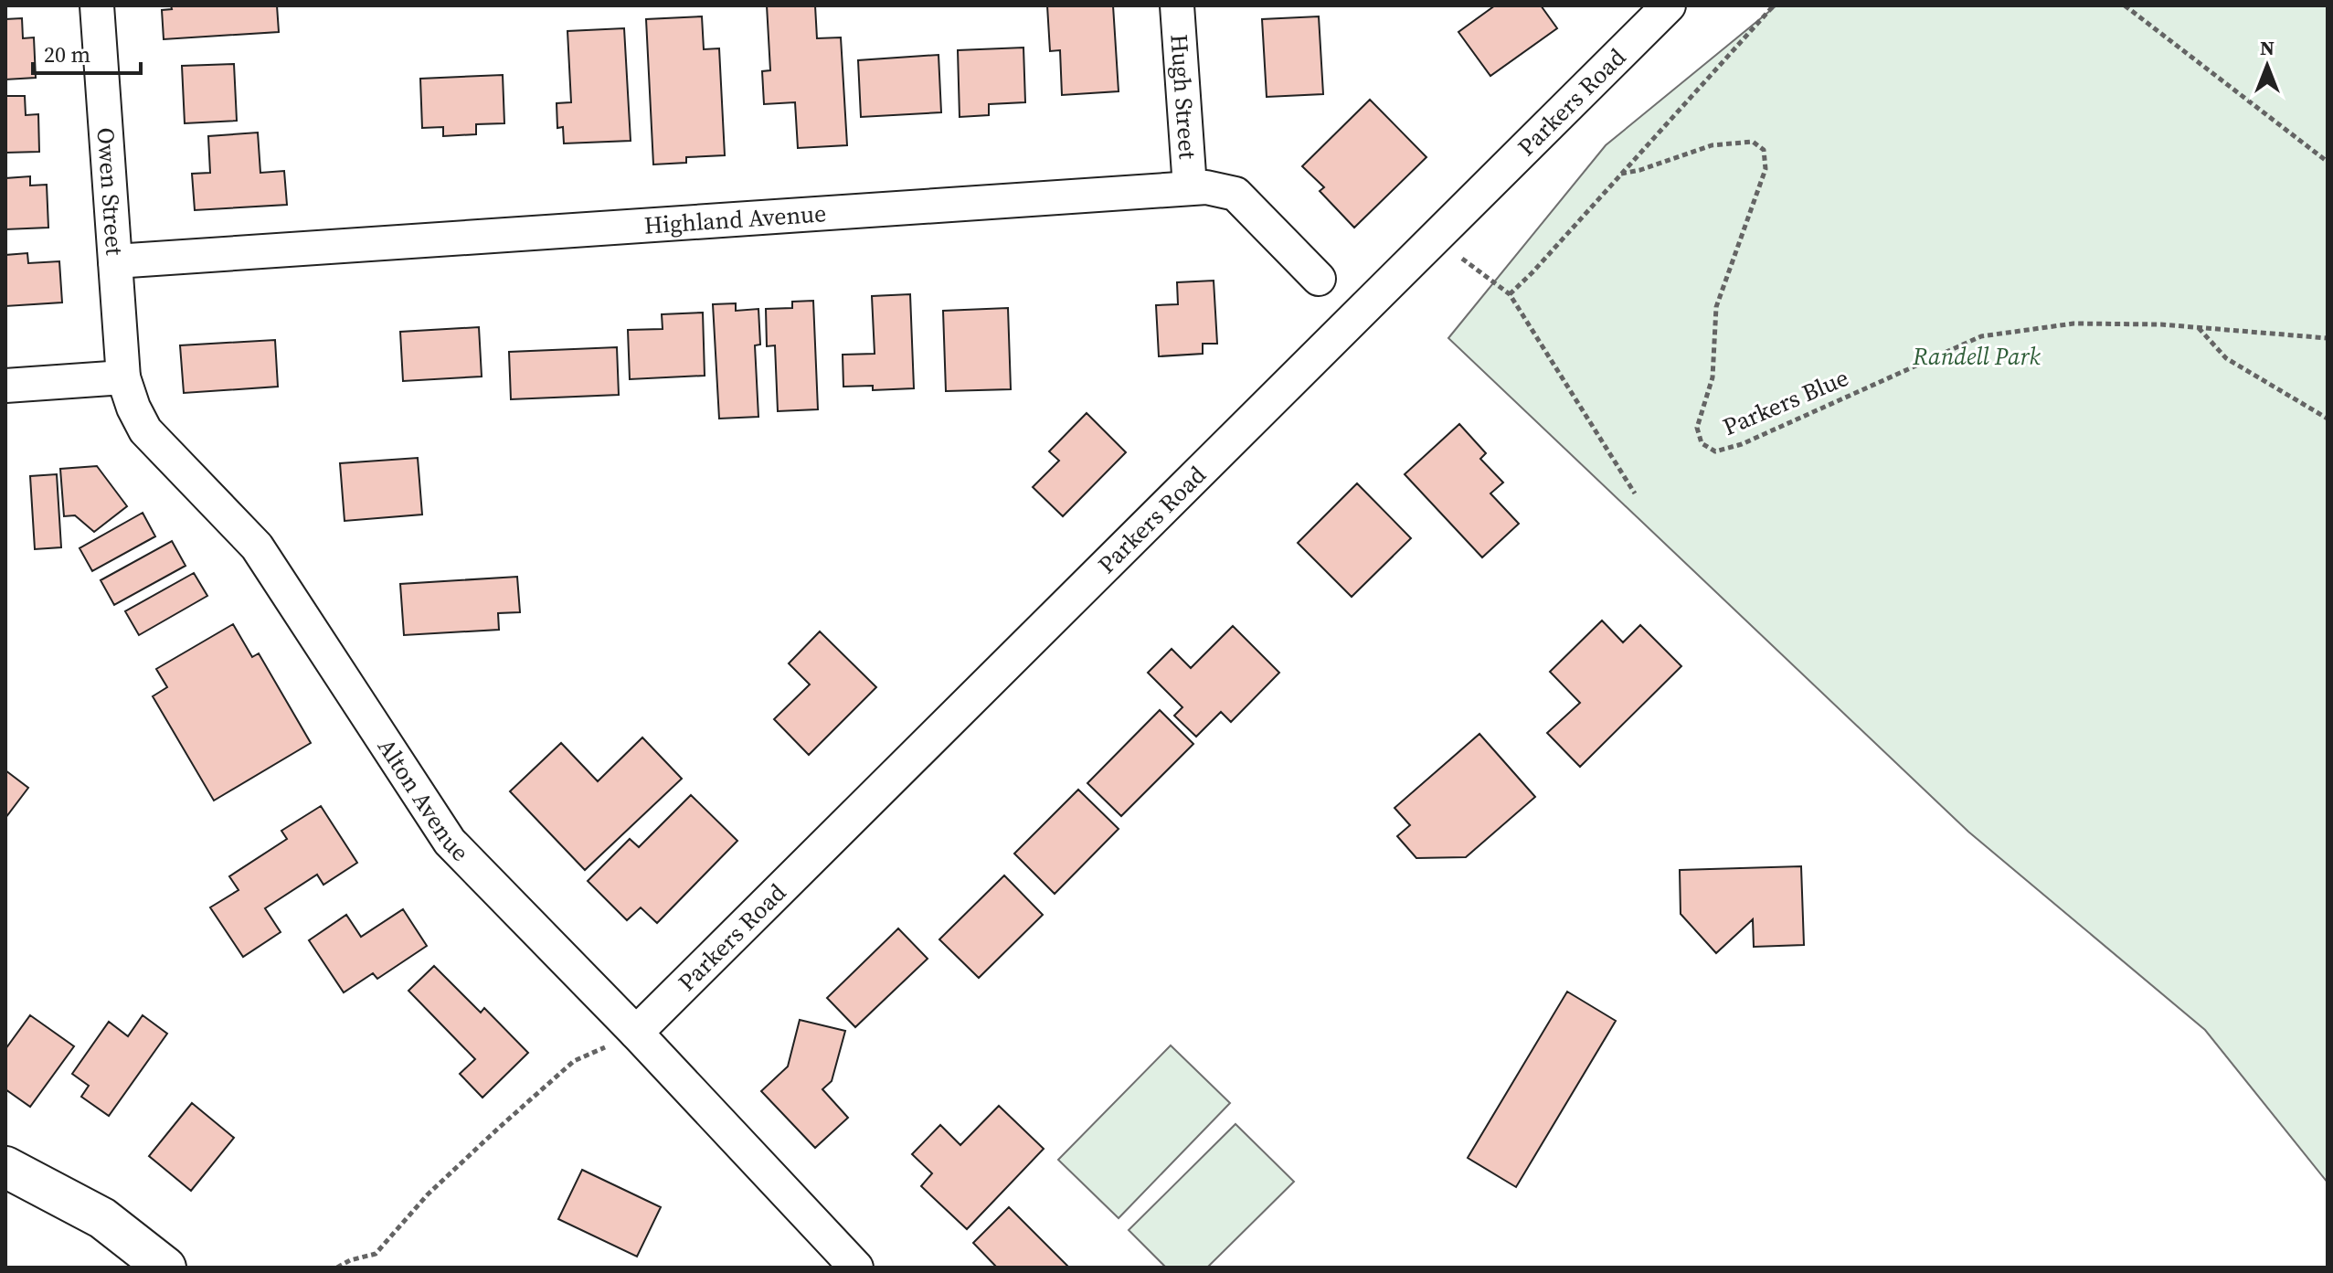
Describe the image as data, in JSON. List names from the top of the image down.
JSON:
{
  "streets": {
    "street": [
      "Hugh Street",
      "Parkers Road",
      "Owen Street",
      "Highland Avenue",
      "Alton Avenue"
    ],
    "path": ["Parkers Blue"]
  },
  "crossings": [
    ["Hugh Street", "Highland Avenue"],
    ["Parkers Road", "Alton Avenue"],
    ["Owen Street", "Highland Avenue"],
    ["Owen Street", "Alton Avenue"]
  ],
  "parks": ["Randell Park"],
  "scale_bar": "20 m",
  "north": "top"
}
